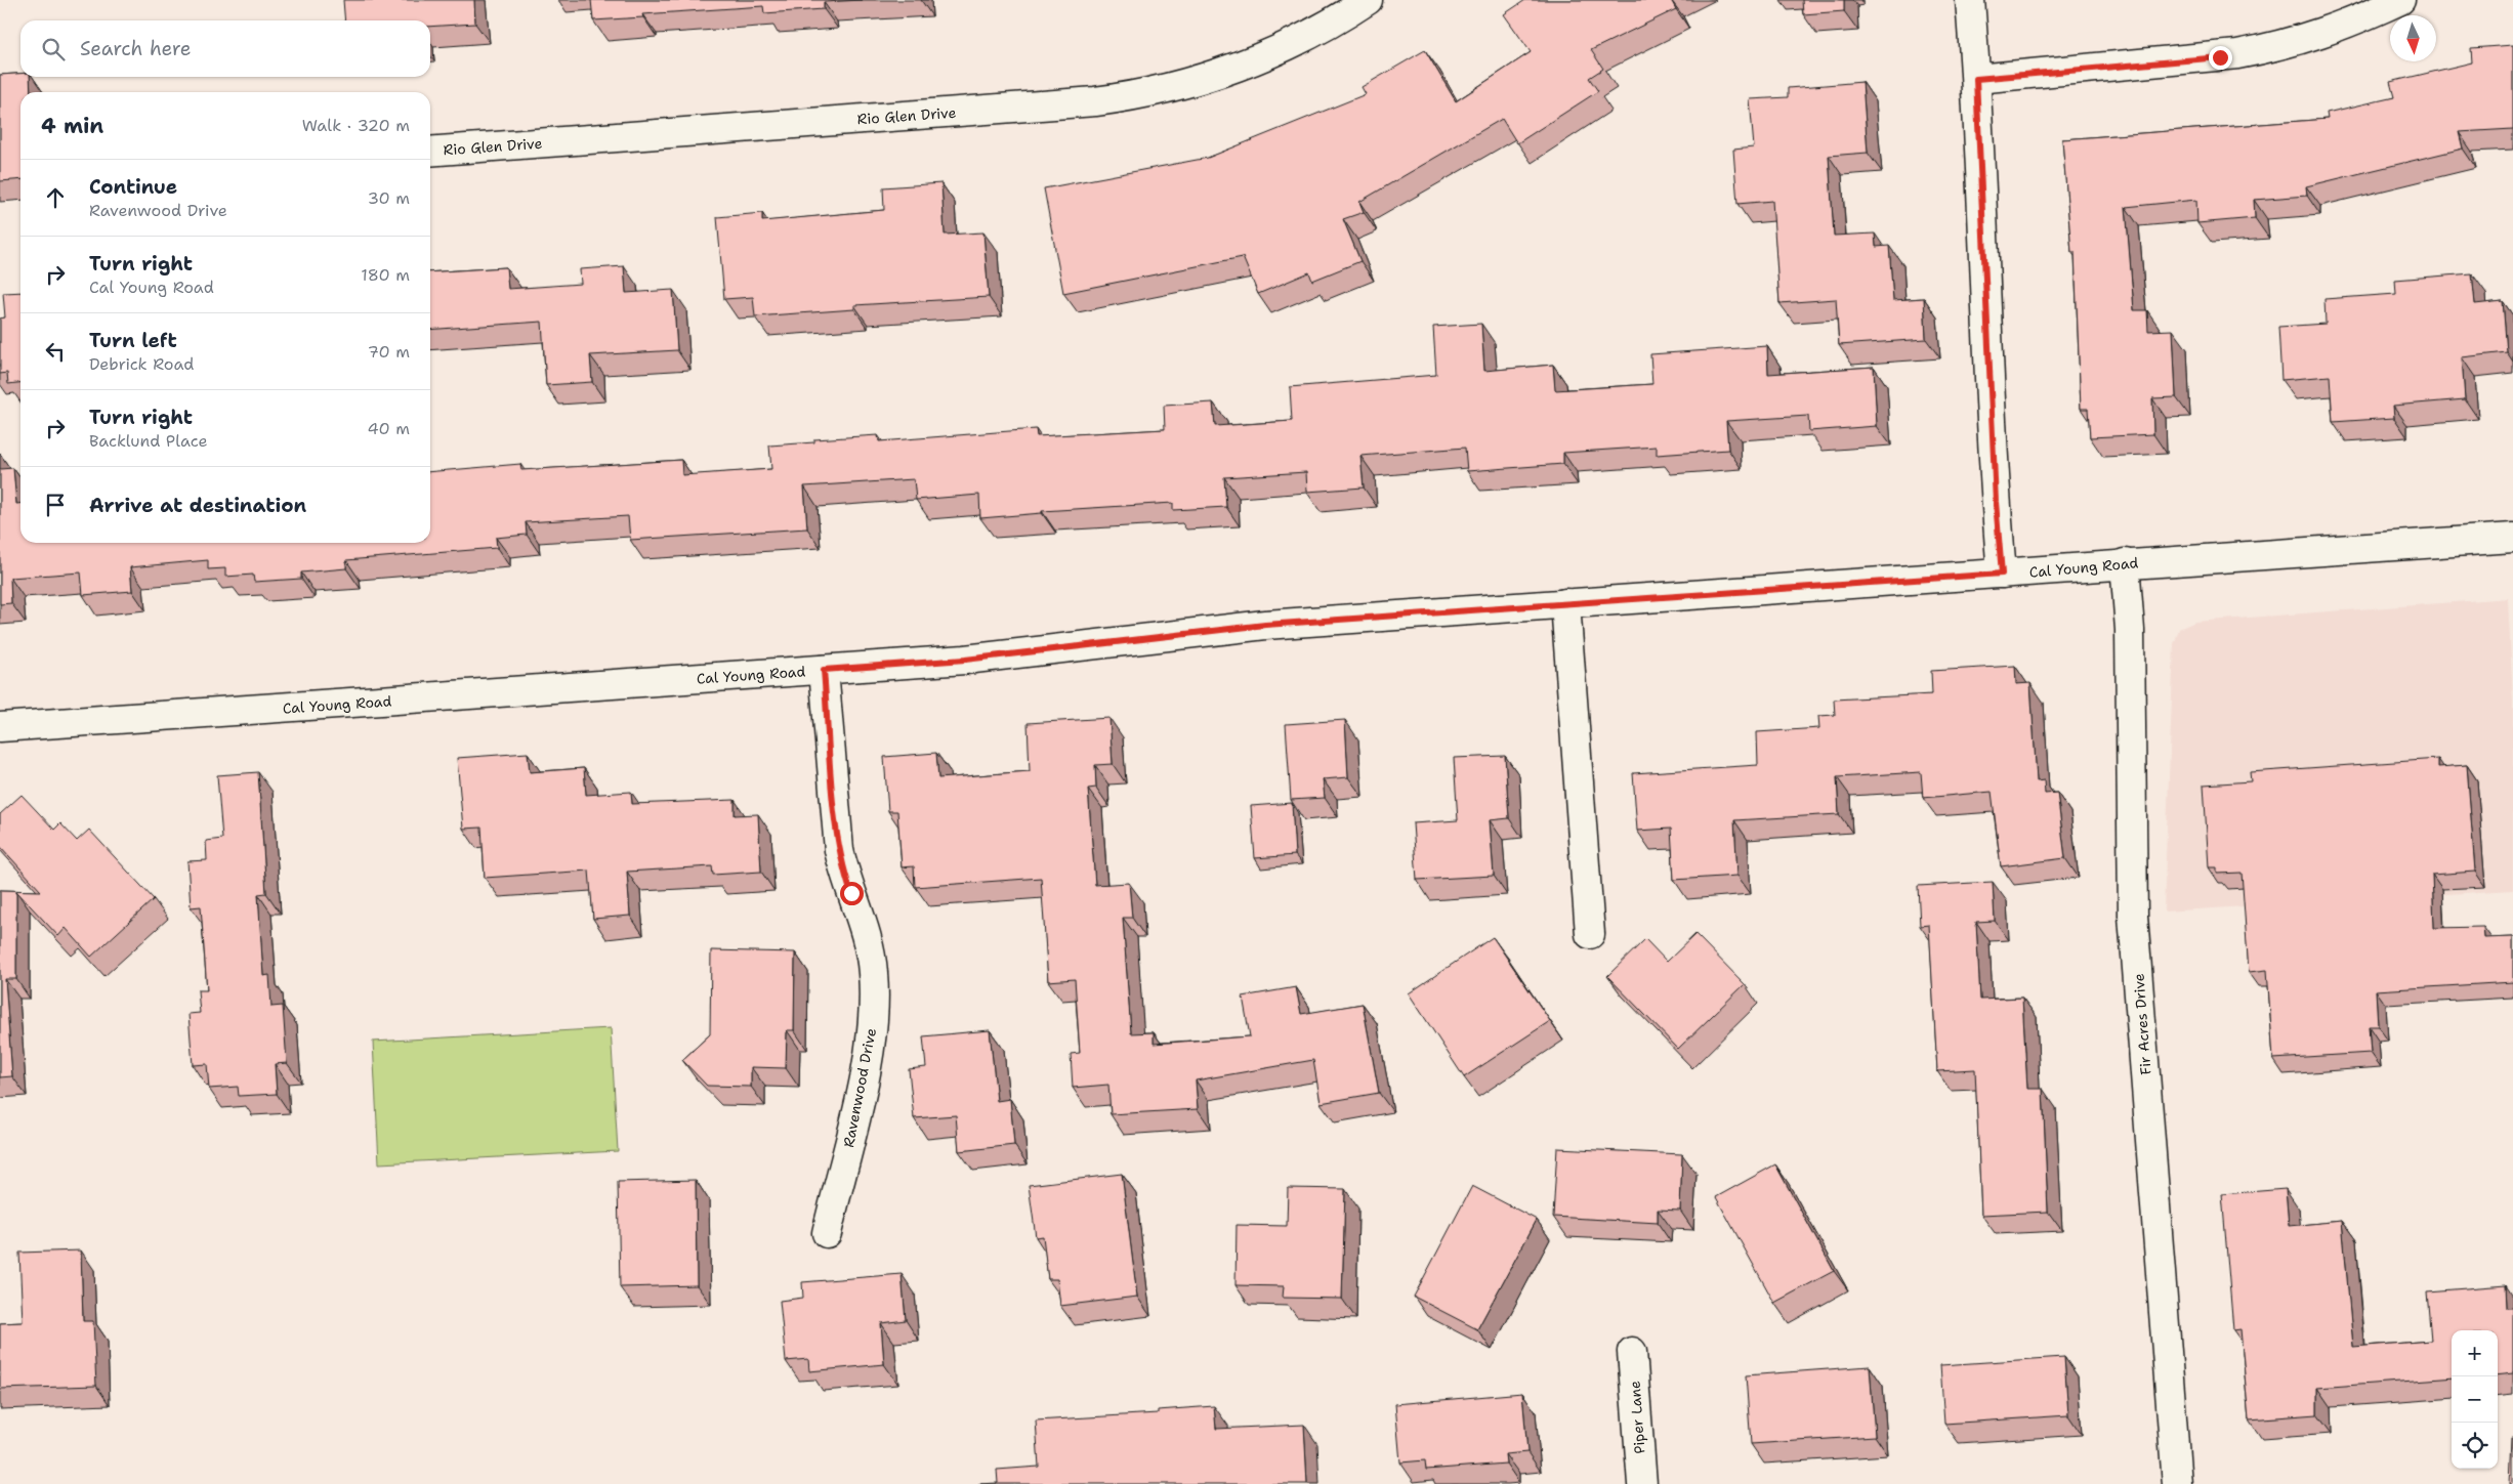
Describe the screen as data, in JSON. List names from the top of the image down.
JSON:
{
  "streets": {
    "street": [
      "Rio Glen Drive",
      "Cal Young Road",
      "Fir Acres Drive",
      "Ravenwood Drive",
      "Piper Lane"
    ]
  },
  "crossings": [
    ["Cal Young Road", "Fir Acres Drive"],
    ["Cal Young Road", "Ravenwood Drive"]
  ],
  "north": "bottom",
  "page": {
    "search": "Search here",
    "heading": ["4 min", "Walk · 320 m"],
    "list": [
      ["Continue", "Ravenwood Drive", "30 m"],
      ["Turn right", "Cal Young Road", "180 m"],
      ["Turn left", "Debrick Road", "70 m"],
      ["Turn right", "Backlund Place", "40 m"],
      "Arrive at destination"
    ],
    "map_buttons": ["+", "−"]
  }
}
